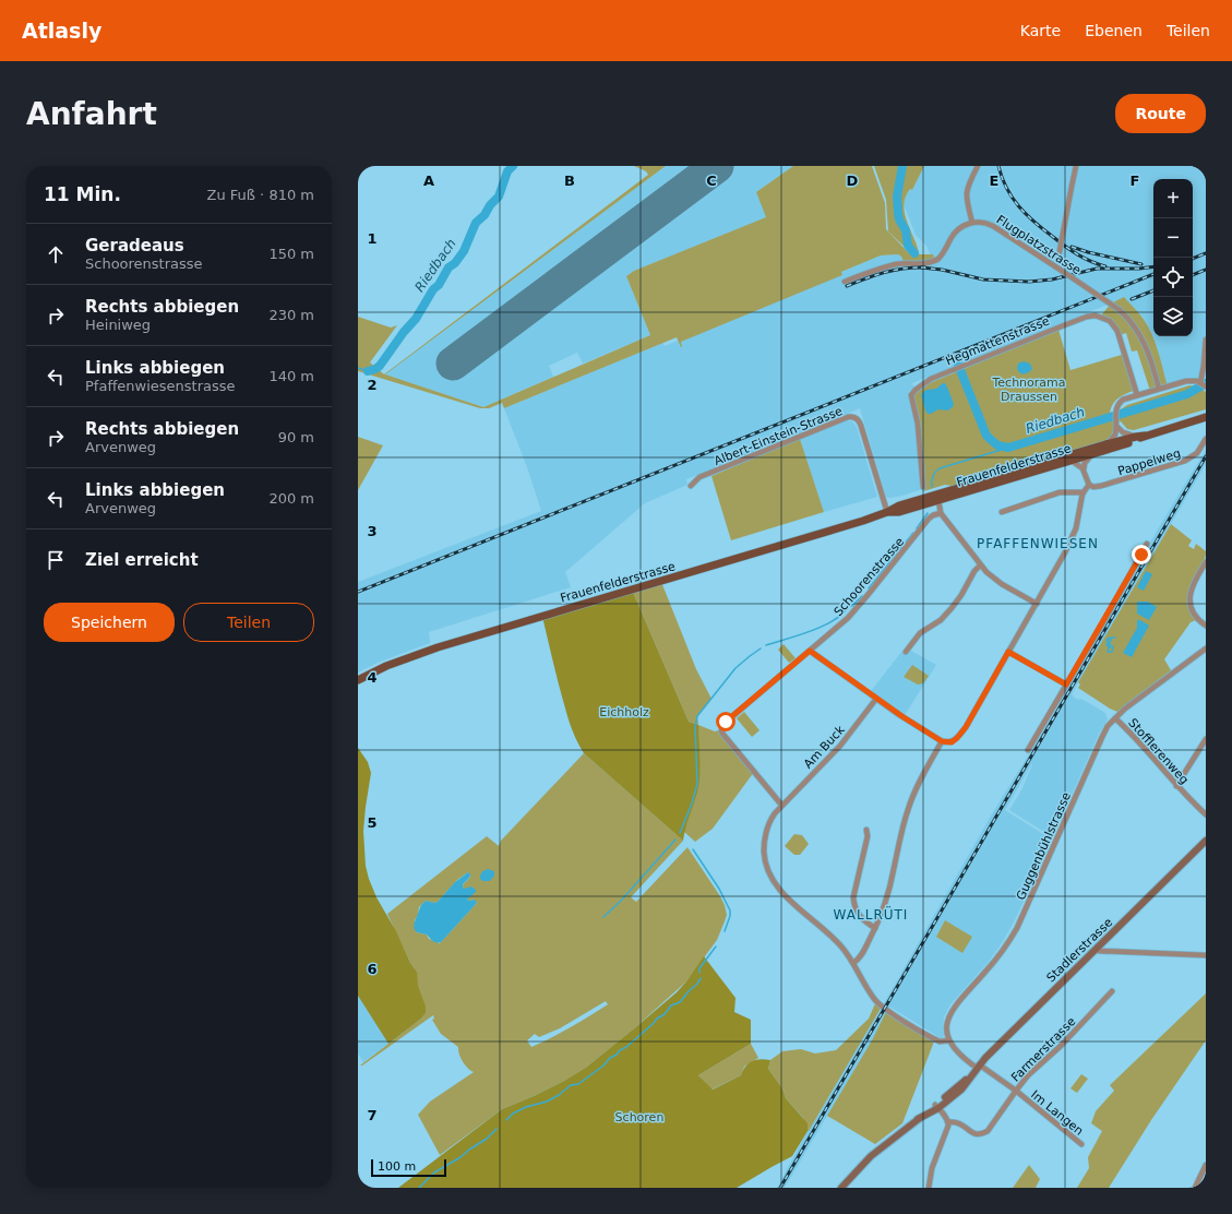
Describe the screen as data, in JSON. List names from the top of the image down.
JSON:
{
  "streets": {
    "main road": ["Frauenfelderstrasse", "Stadlerstrasse"],
    "street": [
      "Flugplatzstrasse",
      "Hegmattenstrasse",
      "Albert-Einstein-Strasse",
      "Pappelweg",
      "Schoorenstrasse",
      "Am Buck",
      "Stofflerenweg",
      "Guggenbühlstrasse",
      "Farmerstrasse",
      "Im Langen"
    ]
  },
  "crossings": [
    ["Albert-Einstein-Strasse", "Frauenfelderstrasse"],
    ["Schoorenstrasse", "Am Buck"],
    ["Am Buck", "Guggenbühlstrasse"],
    ["Stofflerenweg", "Guggenbühlstrasse"],
    ["Stadlerstrasse", "Im Langen"],
    ["Farmerstrasse", "Im Langen"]
  ],
  "districts": ["PFAFFENWIESEN", "WALLRÜTI"],
  "water": ["Riedbach"],
  "parks": ["Technorama Draussen", "Eichholz", "Schoren"],
  "scale_bar": "100 m",
  "page": {
    "header": "Atlasly",
    "nav": ["Karte", "Ebenen", "Teilen"],
    "buttons": [
      "Route",
      ["Speichern", "Teilen"]
    ],
    "title": "Anfahrt",
    "heading": ["11 Min.", "Zu Fuß · 810 m"],
    "map_buttons": ["+", "−"],
    "list": [
      ["Geradeaus", "Schoorenstrasse", "150 m"],
      ["Rechts abbiegen", "Heiniweg", "230 m"],
      ["Links abbiegen", "Pfaffenwiesenstrasse", "140 m"],
      ["Rechts abbiegen", "Arvenweg", "90 m"],
      ["Links abbiegen", "Arvenweg", "200 m"],
      "Ziel erreicht"
    ],
    "scale": "100 m"
  },
  "grid": {
    "columns": [
      "A",
      "B",
      "C",
      "D",
      "E",
      "F"
    ],
    "rows": [
      "1",
      "2",
      "3",
      "4",
      "5",
      "6",
      "7"
    ]
  }
}
